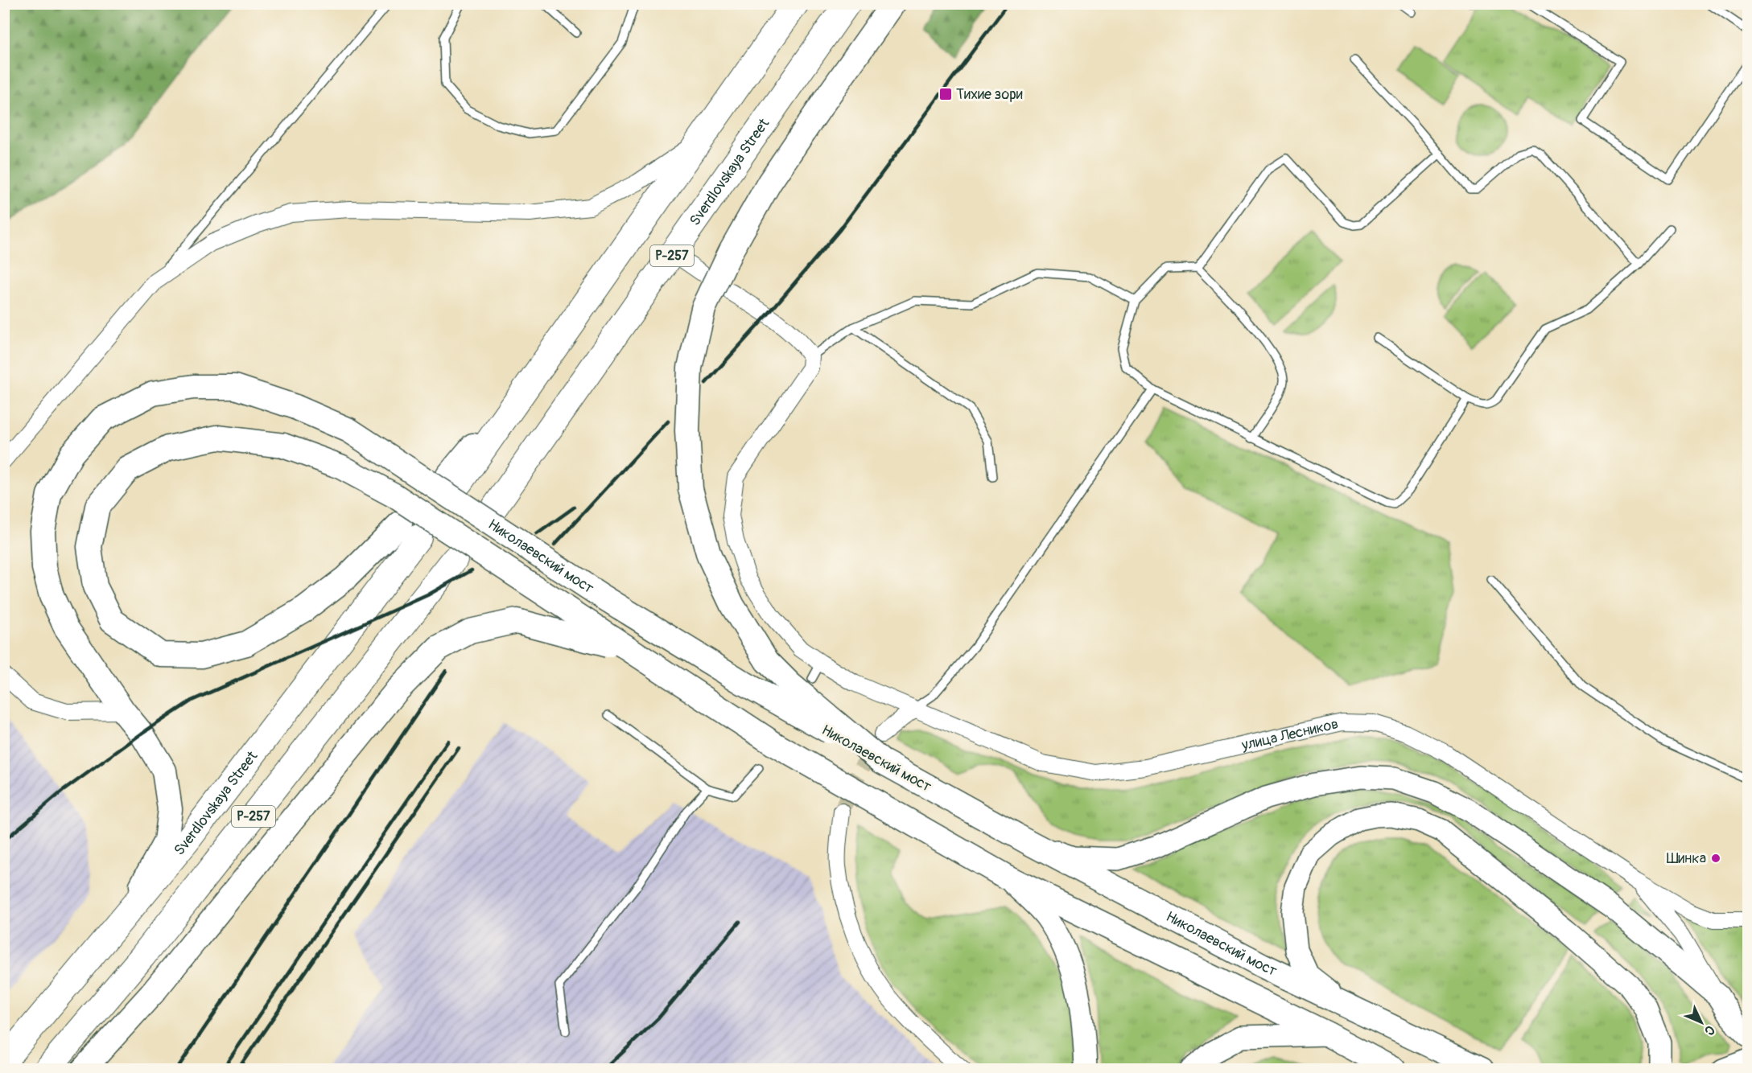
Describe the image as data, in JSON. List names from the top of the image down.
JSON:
{
  "streets": {
    "highway": ["Sverdlovskaya Street", "Р-257"],
    "main road": ["Николаевский мост"],
    "street": ["улица Лесников"]
  },
  "crossings": [
    ["Sverdlovskaya Street", "Николаевский мост"]
  ],
  "places": {
    "transit": ["Тихие зори"],
    "other": ["Шинка"]
  },
  "north": "bottom right"
}
